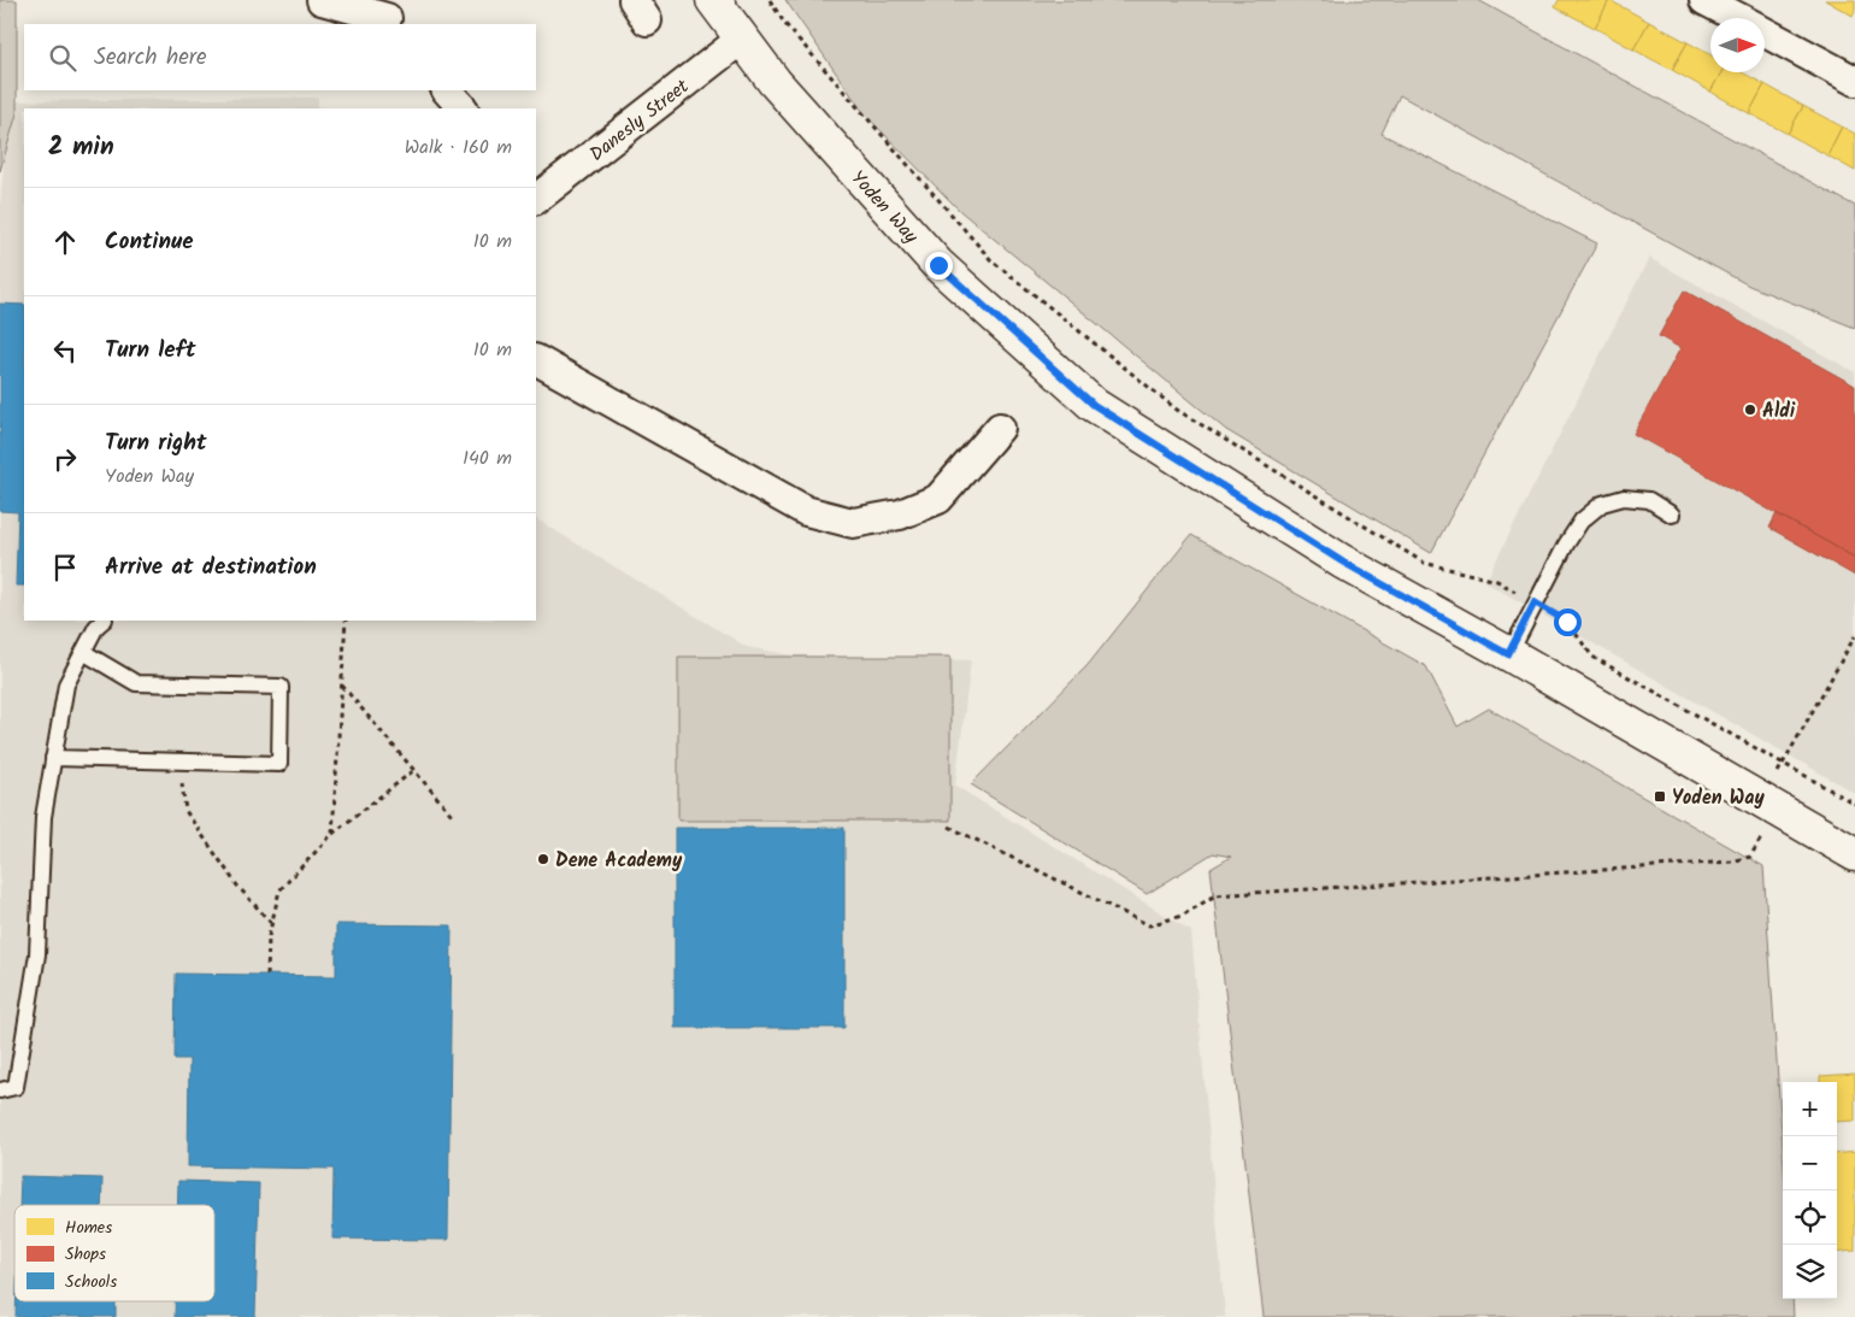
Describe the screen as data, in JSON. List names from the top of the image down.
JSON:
{
  "streets": {
    "main road": ["Yoden Way"],
    "street": ["Danesly Street"]
  },
  "crossings": [
    ["Danesly Street", "Yoden Way"]
  ],
  "places": {
    "other": ["Aldi", "Dene Academy"],
    "transit": ["Yoden Way"]
  },
  "legend": ["Homes", "Shops", "Schools"],
  "north": "right",
  "page": {
    "search": "Search here",
    "heading": ["2 min", "Walk · 160 m"],
    "list": [
      ["Continue", "10 m"],
      ["Turn left", "10 m"],
      ["Turn right", "Yoden Way", "140 m"],
      "Arrive at destination"
    ],
    "map_buttons": ["+", "−"]
  }
}
